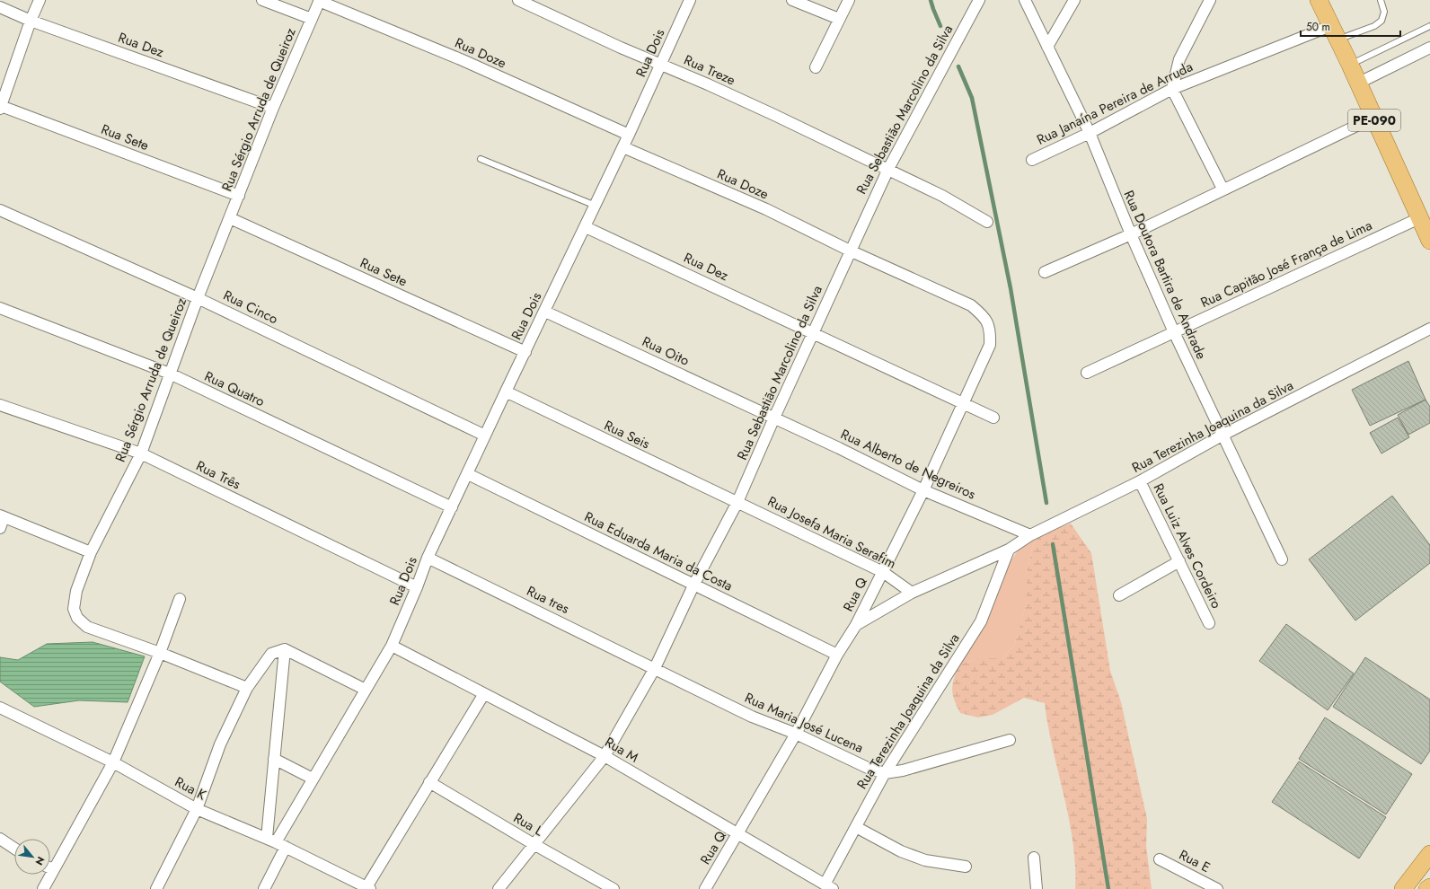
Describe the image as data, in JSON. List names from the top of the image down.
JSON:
{
  "streets": {
    "main road": ["PE-090"],
    "street": [
      "Rua Dez",
      "Rua Doze",
      "Rua Dois",
      "Rua Treze",
      "Rua Janaína Pereira de Arruda",
      "Rua Sérgio Arruda de Queiroz",
      "Rua Sebastião Marcolino da Silva",
      "Rua Sete",
      "Rua Capitão José França de Lima",
      "Rua Doutora Bartira de Andrade",
      "Rua Cinco",
      "Rua Oito",
      "Rua Quatro",
      "Rua Terezinha Joaquina da Silva",
      "Rua Seis",
      "Rua Alberto de Negreiros",
      "Rua Três",
      "Rua Josefa Maria Serafim",
      "Rua Luiz Alves Cordeiro",
      "Rua Eduarda Maria da Costa",
      "Rua Q",
      "Rua tres",
      "Rua Maria José Lucena",
      "Rua M",
      "Rua K",
      "Rua L",
      "Rua E"
    ]
  },
  "crossings": [
    ["Rua Dez", "Rua Dois"],
    ["Rua Dez", "Rua Sérgio Arruda de Queiroz"],
    ["Rua Dez", "Rua Sebastião Marcolino da Silva"],
    ["Rua Dez", "Rua Q"],
    ["Rua Doze", "Rua Dois"],
    ["Rua Doze", "Rua Sérgio Arruda de Queiroz"],
    ["Rua Doze", "Rua Sebastião Marcolino da Silva"],
    ["Rua Doze", "Rua Q"],
    ["Rua Dois", "Rua Treze"],
    ["Rua Dois", "Rua Sete"],
    ["Rua Dois", "Rua Cinco"],
    ["Rua Dois", "Rua Oito"],
    ["Rua Dois", "Rua Quatro"],
    ["Rua Dois", "Rua Seis"],
    ["Rua Dois", "Rua Três"],
    ["Rua Dois", "Rua Eduarda Maria da Costa"],
    ["Rua Dois", "Rua tres"],
    ["Rua Dois", "Rua M"],
    ["Rua Dois", "Rua K"],
    ["Rua Treze", "Rua Sebastião Marcolino da Silva"],
    ["Rua Janaína Pereira de Arruda", "PE-090"],
    ["Rua Janaína Pereira de Arruda", "Rua Doutora Bartira de Andrade"],
    ["Rua Sérgio Arruda de Queiroz", "Rua Sete"],
    ["Rua Sérgio Arruda de Queiroz", "Rua Cinco"],
    ["Rua Sérgio Arruda de Queiroz", "Rua Quatro"],
    ["Rua Sérgio Arruda de Queiroz", "Rua Três"],
    ["Rua Sebastião Marcolino da Silva", "Rua Oito"],
    ["Rua Sebastião Marcolino da Silva", "Rua Seis"],
    ["Rua Sebastião Marcolino da Silva", "Rua Alberto de Negreiros"],
    ["Rua Sebastião Marcolino da Silva", "Rua Josefa Maria Serafim"],
    ["Rua Sebastião Marcolino da Silva", "Rua Eduarda Maria da Costa"],
    ["Rua Sebastião Marcolino da Silva", "Rua tres"],
    ["Rua Sebastião Marcolino da Silva", "Rua Maria José Lucena"],
    ["Rua Sebastião Marcolino da Silva", "Rua M"],
    ["Rua Sebastião Marcolino da Silva", "Rua L"],
    ["PE-090", "Rua Capitão José França de Lima"],
    ["Rua Capitão José França de Lima", "Rua Doutora Bartira de Andrade"],
    ["Rua Doutora Bartira de Andrade", "Rua Terezinha Joaquina da Silva"],
    ["Rua Oito", "Rua Alberto de Negreiros"],
    ["Rua Terezinha Joaquina da Silva", "Rua Alberto de Negreiros"],
    ["Rua Terezinha Joaquina da Silva", "Rua Josefa Maria Serafim"],
    ["Rua Terezinha Joaquina da Silva", "Rua Luiz Alves Cordeiro"],
    ["Rua Terezinha Joaquina da Silva", "Rua Q"],
    ["Rua Terezinha Joaquina da Silva", "Rua Maria José Lucena"],
    ["Rua Terezinha Joaquina da Silva", "Rua M"],
    ["Rua Seis", "Rua Josefa Maria Serafim"],
    ["Rua Alberto de Negreiros", "Rua Q"],
    ["Rua Josefa Maria Serafim", "Rua Q"],
    ["Rua Eduarda Maria da Costa", "Rua Q"],
    ["Rua Q", "Rua Maria José Lucena"],
    ["Rua Q", "Rua M"],
    ["Rua tres", "Rua Maria José Lucena"]
  ],
  "scale_bar": "50 m",
  "north": "bottom right"
}
